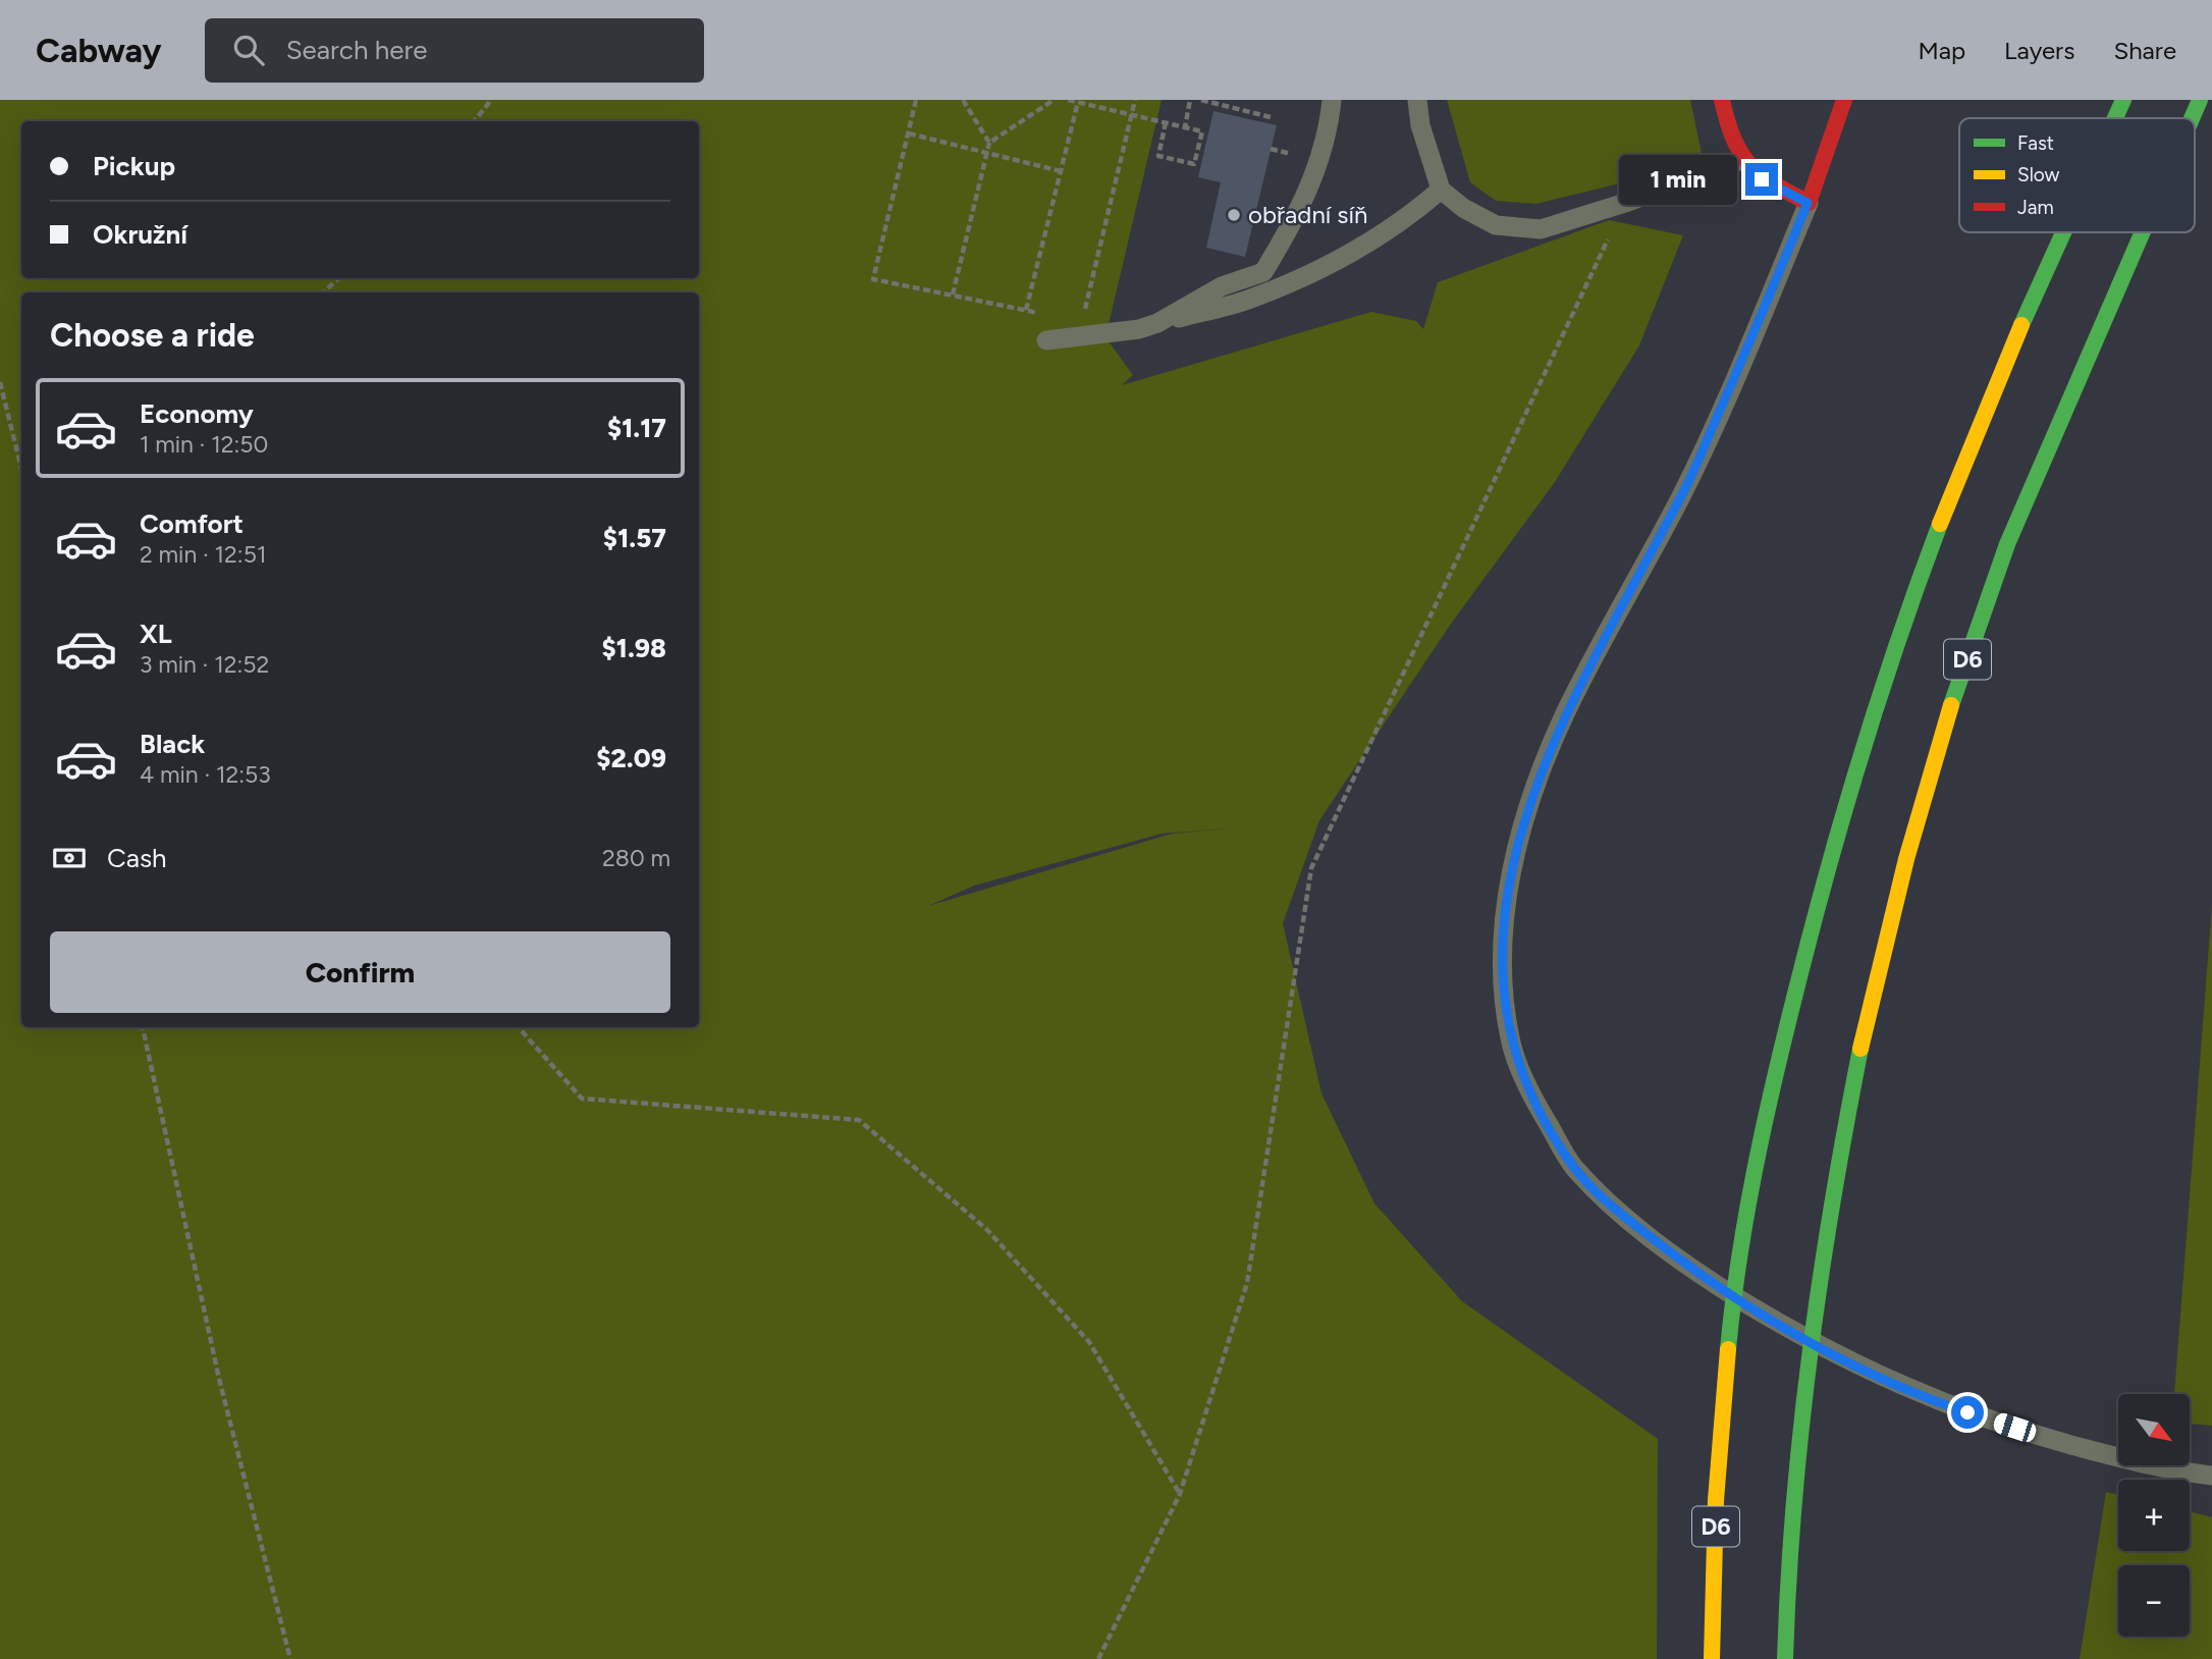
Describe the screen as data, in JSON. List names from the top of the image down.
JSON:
{
  "streets": {
    "main road": ["D6"]
  },
  "places": ["obřadní síň"],
  "legend": ["Fast", "Slow", "Jam"],
  "north": "bottom right",
  "page": {
    "header": "Cabway",
    "search": "Search here",
    "nav": ["Map", "Layers", "Share"],
    "banner": ["Pickup", "Okružní"],
    "bubble": "1 min",
    "heading": "Choose a ride",
    "list": [
      {
        "name": "Economy",
        "note": "1 min · 12:50",
        "value": "$1.17"
      },
      {
        "name": "Comfort",
        "note": "2 min · 12:51",
        "value": "$1.57"
      },
      {
        "name": "XL",
        "note": "3 min · 12:52",
        "value": "$1.98"
      },
      {
        "name": "Black",
        "note": "4 min · 12:53",
        "value": "$2.09"
      }
    ],
    "pay": ["Cash", "280 m"],
    "buttons": "Confirm",
    "map_buttons": ["+", "−"]
  }
}
